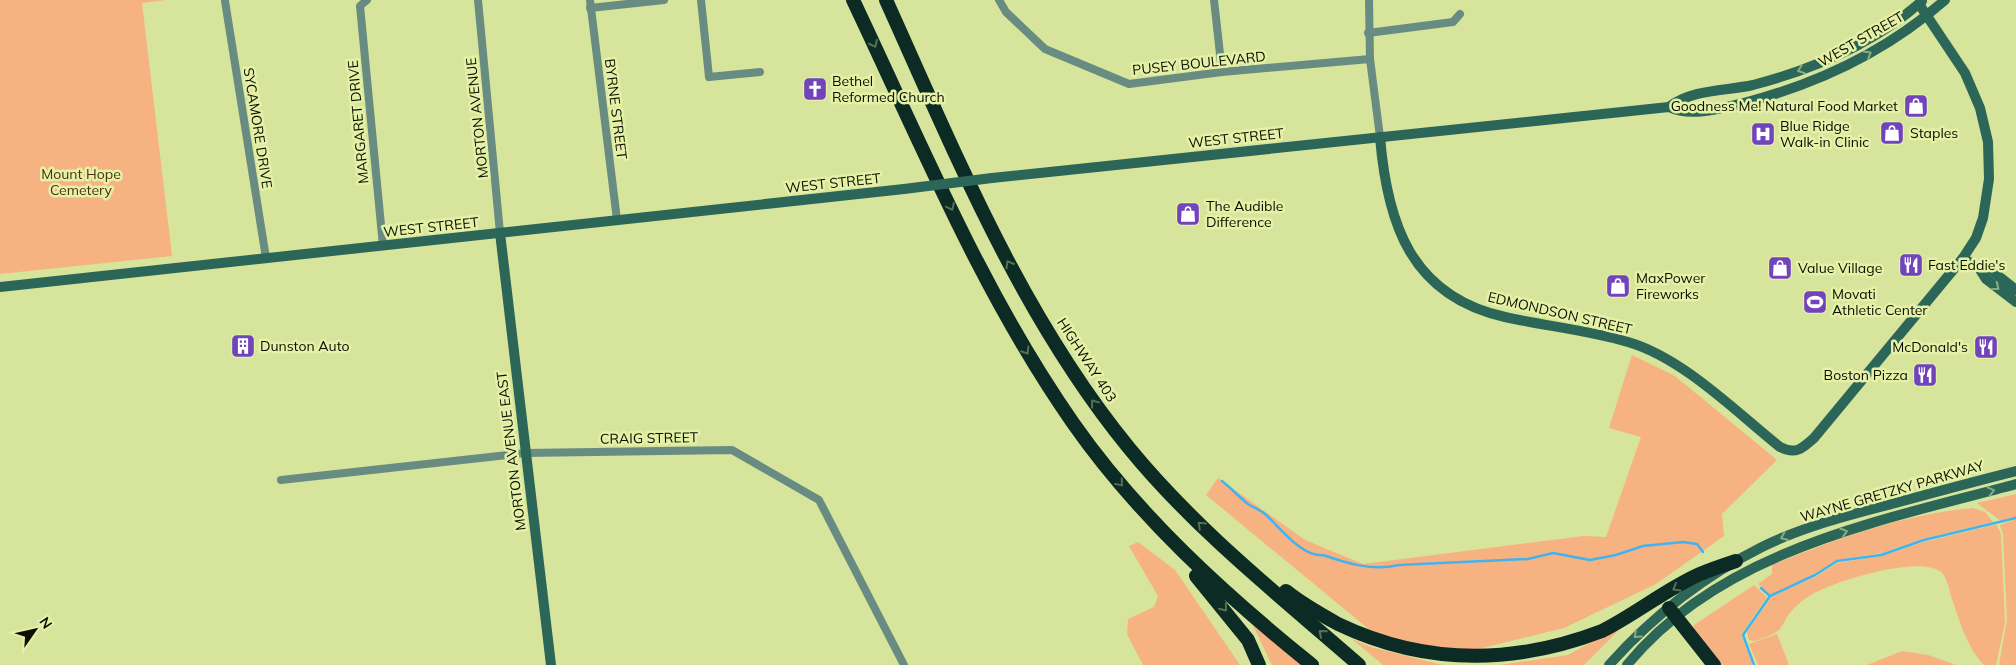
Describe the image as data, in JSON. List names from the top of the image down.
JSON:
{
  "streets": {
    "highway": ["HIGHWAY 403"],
    "main road": [
      "WEST STREET",
      "EDMONDSON STREET",
      "MORTON AVENUE EAST",
      "WAYNE GRETZKY PARKWAY"
    ],
    "street": [
      "PUSEY BOULEVARD",
      "BYRNE STREET",
      "MORTON AVENUE",
      "MARGARET DRIVE",
      "SYCAMORE DRIVE",
      "CRAIG STREET"
    ]
  },
  "crossings": [
    ["WEST STREET", "BYRNE STREET"],
    ["WEST STREET", "MORTON AVENUE"],
    ["WEST STREET", "MARGARET DRIVE"],
    ["WEST STREET", "SYCAMORE DRIVE"],
    ["WEST STREET", "EDMONDSON STREET"],
    ["WEST STREET", "MORTON AVENUE EAST"],
    ["MORTON AVENUE", "MORTON AVENUE EAST"],
    ["CRAIG STREET", "MORTON AVENUE EAST"]
  ],
  "parks": ["Mount Hope Cemetery"],
  "places": {
    "church": ["Bethel Reformed Church"],
    "shop": [
      "Goodness Me! Natural Food Market",
      "Staples",
      "The Audible Difference",
      "Value Village",
      "MaxPower Fireworks"
    ],
    "hospital": ["Blue Ridge Walk-in Clinic"],
    "restaurant": ["Fast Eddie's", "McDonald's", "Boston Pizza"],
    "sports": ["Movati Athletic Center"],
    "building": ["Dunston Auto"]
  },
  "north": "top right"
}
